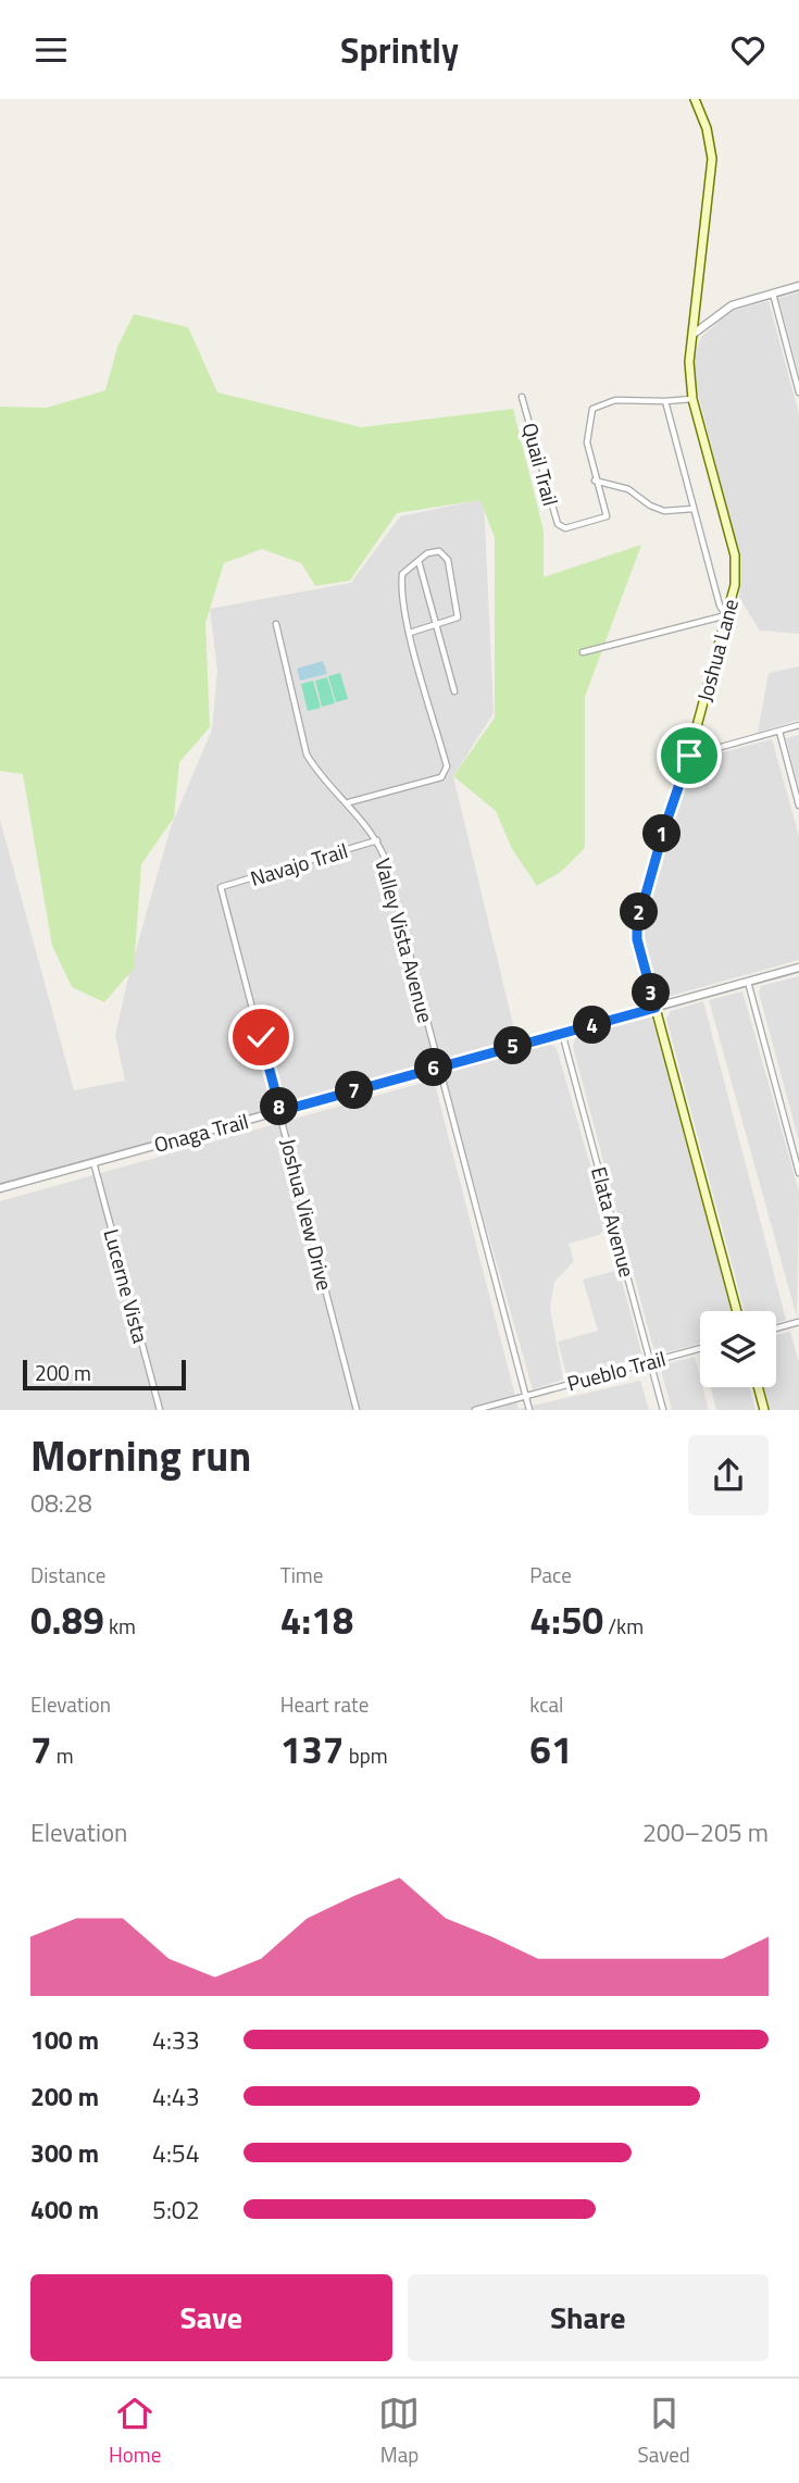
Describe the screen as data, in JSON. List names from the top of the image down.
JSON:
{
  "streets": {
    "main road": ["Joshua Lane"],
    "street": [
      "Quail Trail",
      "Navajo Trail",
      "Valley Vista Avenue",
      "Onaga Trail",
      "Joshua View Drive",
      "Elata Avenue",
      "Lucerne Vista",
      "Pueblo Trail"
    ]
  },
  "crossings": [
    ["Joshua Lane", "Onaga Trail"],
    ["Navajo Trail", "Valley Vista Avenue"],
    ["Navajo Trail", "Joshua View Drive"],
    ["Valley Vista Avenue", "Onaga Trail"],
    ["Valley Vista Avenue", "Pueblo Trail"],
    ["Onaga Trail", "Joshua View Drive"],
    ["Onaga Trail", "Elata Avenue"],
    ["Onaga Trail", "Lucerne Vista"],
    ["Elata Avenue", "Pueblo Trail"]
  ],
  "scale_bar": "200 m",
  "page": {
    "header": "Sprintly",
    "pins": [
      "1",
      "2",
      "3",
      "4",
      "5",
      "6",
      "7",
      "8"
    ],
    "scale": "200 m",
    "heading": ["Morning run", "08:28"],
    "stats": [
      ["Distance", "0.89 km"],
      ["Time", "4:18"],
      ["Pace", "4:50 /km"],
      ["Elevation", "7 m"],
      ["Heart rate", "137 bpm"],
      ["kcal", "61"]
    ],
    "chart": ["Elevation", "200–205 m"],
    "list": [
      {
        "name": "100 m",
        "note": "4:33"
      },
      {
        "name": "200 m",
        "note": "4:43"
      },
      {
        "name": "300 m",
        "note": "4:54"
      },
      {
        "name": "400 m",
        "note": "5:02"
      }
    ],
    "buttons": ["Save", "Share"],
    "tabs": ["Home", "Map", "Saved"]
  }
}
